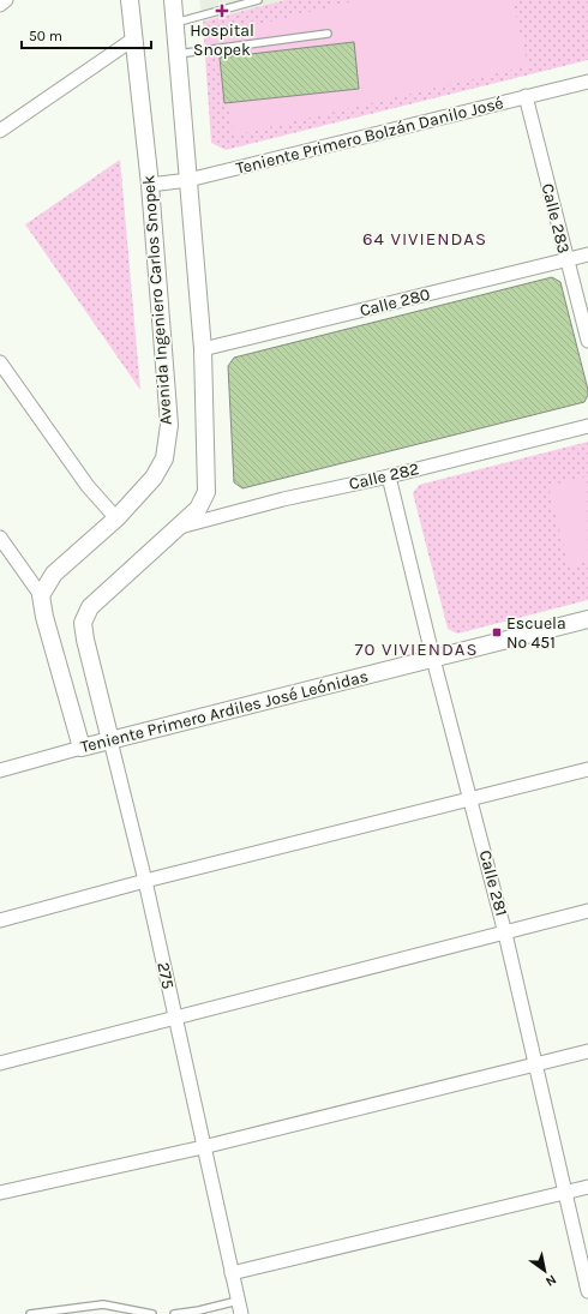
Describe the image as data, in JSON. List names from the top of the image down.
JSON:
{
  "streets": {
    "street": [
      "Teniente Primero Bolzán Danilo José",
      "Calle 283",
      "Avenida Ingeniero Carlos Snopek",
      "Calle 280",
      "Calle 282",
      "Teniente Primero Ardiles José Leónidas",
      "Calle 281",
      "275"
    ]
  },
  "crossings": [
    ["Teniente Primero Bolzán Danilo José", "Calle 283"],
    ["Teniente Primero Bolzán Danilo José", "Avenida Ingeniero Carlos Snopek"],
    ["Calle 283", "Calle 280"],
    ["Calle 282", "Calle 281"],
    ["Calle 282", "275"],
    ["Teniente Primero Ardiles José Leónidas", "Calle 281"],
    ["Teniente Primero Ardiles José Leónidas", "275"]
  ],
  "districts": ["64 VIVIENDAS", "70 VIVIENDAS"],
  "places": {
    "health": ["Hospital Snopek"],
    "transit": ["Escuela Nº 451"]
  },
  "scale_bar": "50 m",
  "north": "bottom right"
}
